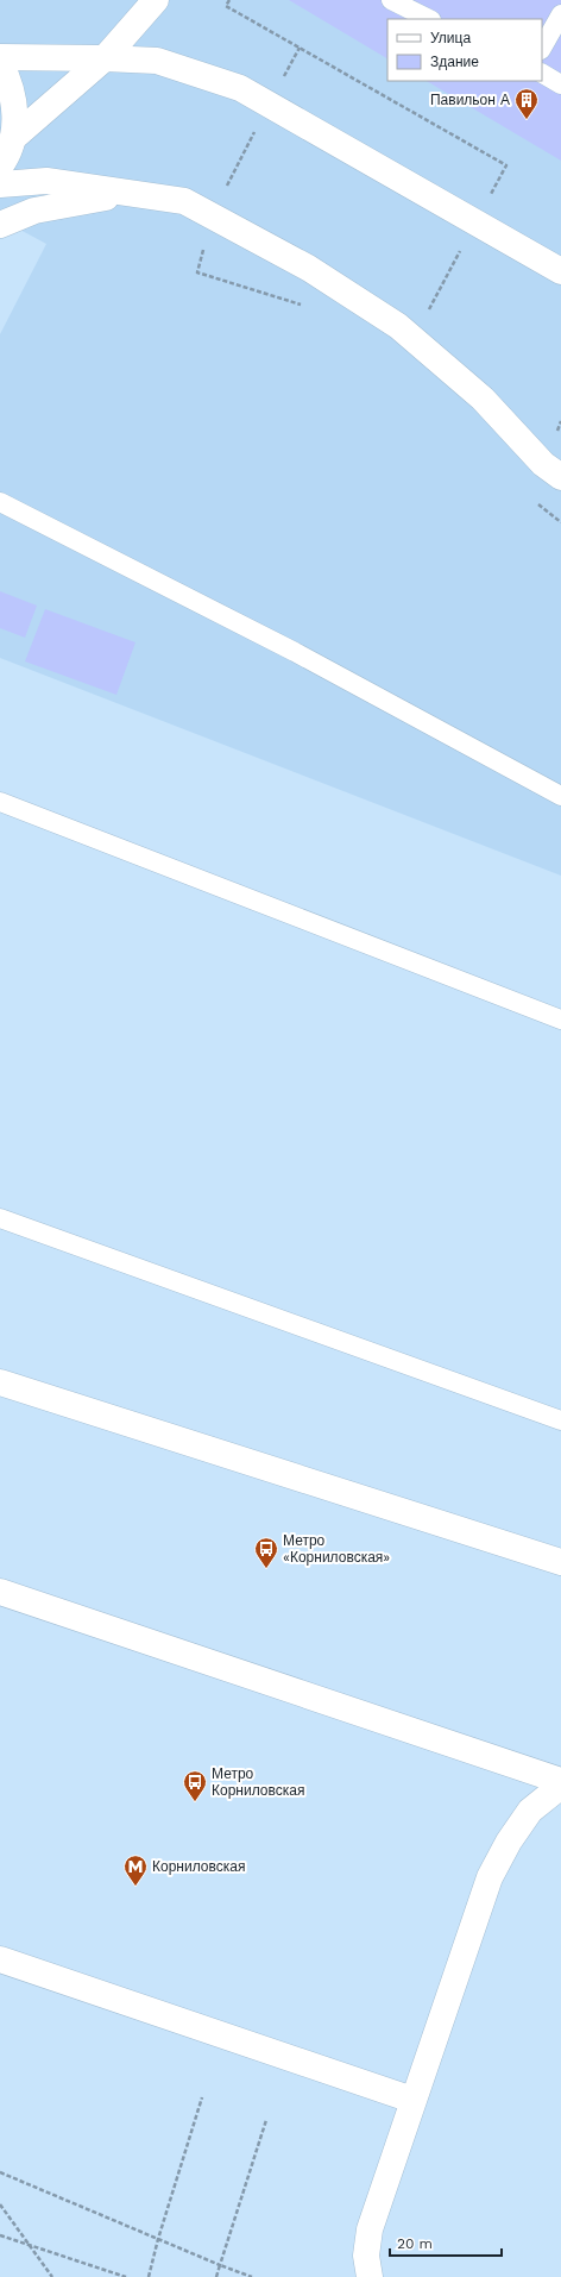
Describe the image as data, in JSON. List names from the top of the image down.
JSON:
{
  "places": {
    "building": ["Павильон А"],
    "bus stop": ["Метро «Корниловская»", "Метро Корниловская"],
    "metro station": ["Корниловская"]
  },
  "legend": ["Улица", "Здание"],
  "scale_bar": "20 m"
}
